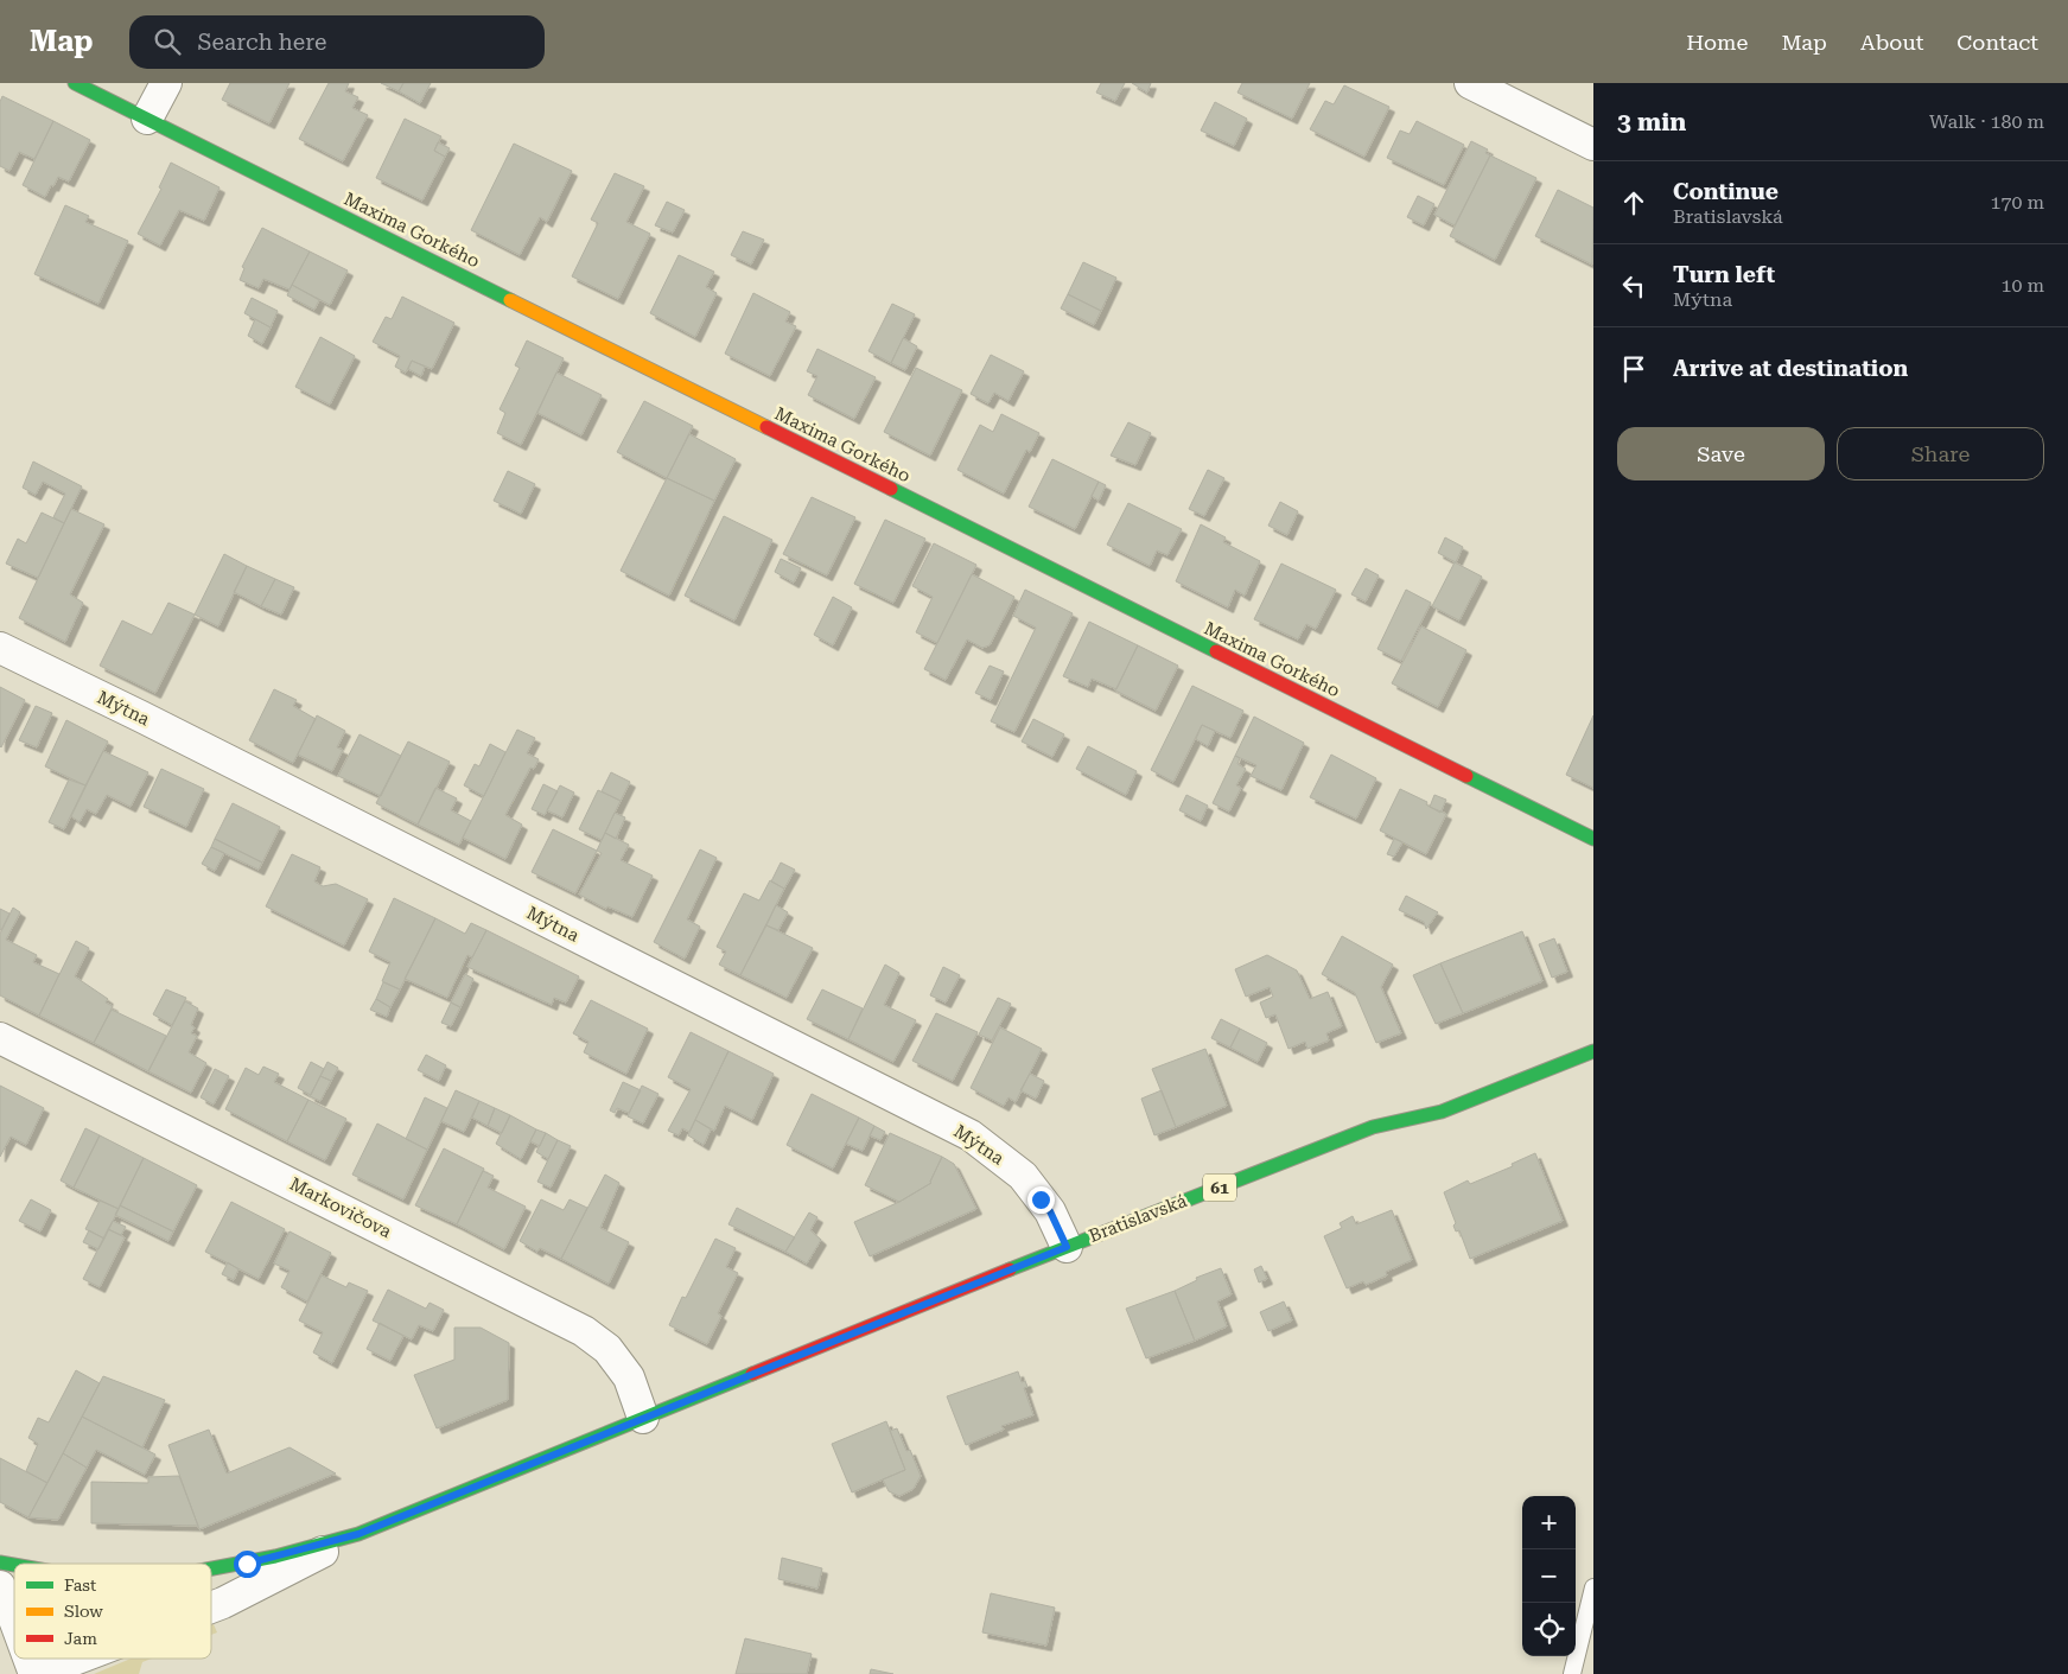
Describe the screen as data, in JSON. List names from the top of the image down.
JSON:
{
  "streets": {
    "street": [
      "Maxima Gorkého",
      "Mýtna",
      "61",
      "Markovičova",
      "Bratislavská"
    ]
  },
  "crossings": [
    ["Mýtna", "Bratislavská"],
    ["Markovičova", "Bratislavská"]
  ],
  "legend": ["Fast", "Slow", "Jam"],
  "page": {
    "header": "Map",
    "search": "Search here",
    "nav": [
      "Home",
      "Map",
      "About",
      "Contact"
    ],
    "heading": ["3 min", "Walk · 180 m"],
    "list": [
      ["Continue", "Bratislavská", "170 m"],
      ["Turn left", "Mýtna", "10 m"],
      "Arrive at destination"
    ],
    "buttons": ["Save", "Share"],
    "map_buttons": ["+", "−"]
  }
}
